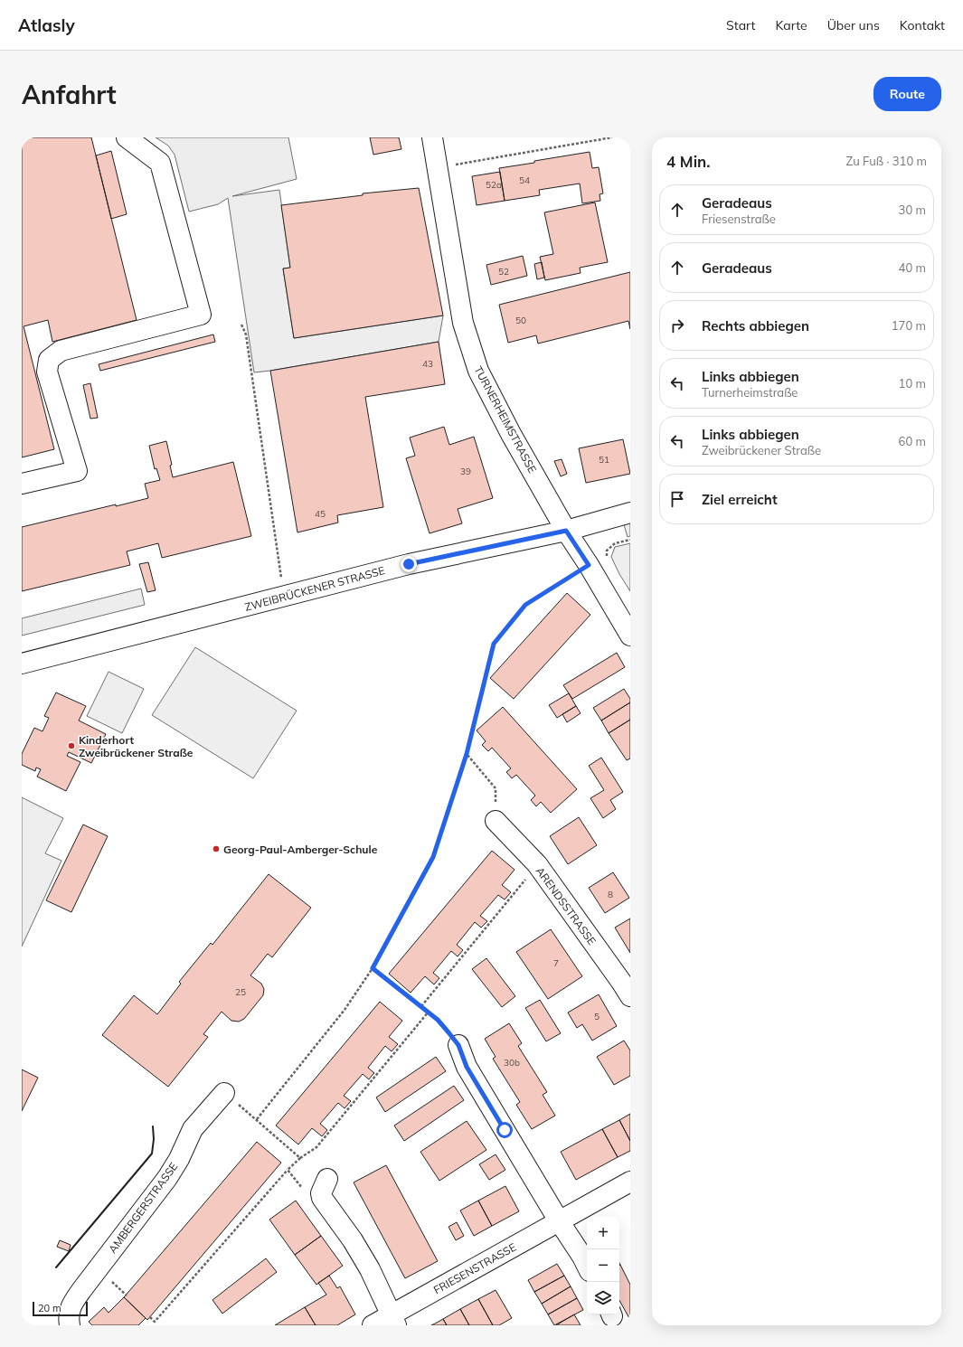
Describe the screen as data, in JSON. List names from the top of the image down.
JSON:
{
  "streets": {
    "street": [
      "TURNERHEIMSTRASSE",
      "ZWEIBRÜCKENER STRASSE",
      "ARENDSSTRASSE",
      "AMBERGERSTRASSE",
      "FRIESENSTRASSE"
    ]
  },
  "crossings": [
    ["TURNERHEIMSTRASSE", "ZWEIBRÜCKENER STRASSE"]
  ],
  "places": ["Kinderhort Zweibrückener Straße", "Georg-Paul-Amberger-Schule"],
  "house_numbers": [
    "54",
    "52a",
    "52",
    "50",
    "43",
    "51",
    "39",
    "45",
    "8",
    "7",
    "25",
    "5",
    "30b"
  ],
  "scale_bar": "20 m",
  "page": {
    "header": "Atlasly",
    "nav": [
      "Start",
      "Karte",
      "Über uns",
      "Kontakt"
    ],
    "buttons": "Route",
    "title": "Anfahrt",
    "heading": ["4 Min.", "Zu Fuß · 310 m"],
    "list": [
      ["Geradeaus", "Friesenstraße", "30 m"],
      ["Geradeaus", "40 m"],
      ["Rechts abbiegen", "170 m"],
      ["Links abbiegen", "Turnerheimstraße", "10 m"],
      ["Links abbiegen", "Zweibrückener Straße", "60 m"],
      "Ziel erreicht"
    ],
    "map_buttons": ["+", "−"],
    "scale": "20 m"
  }
}
